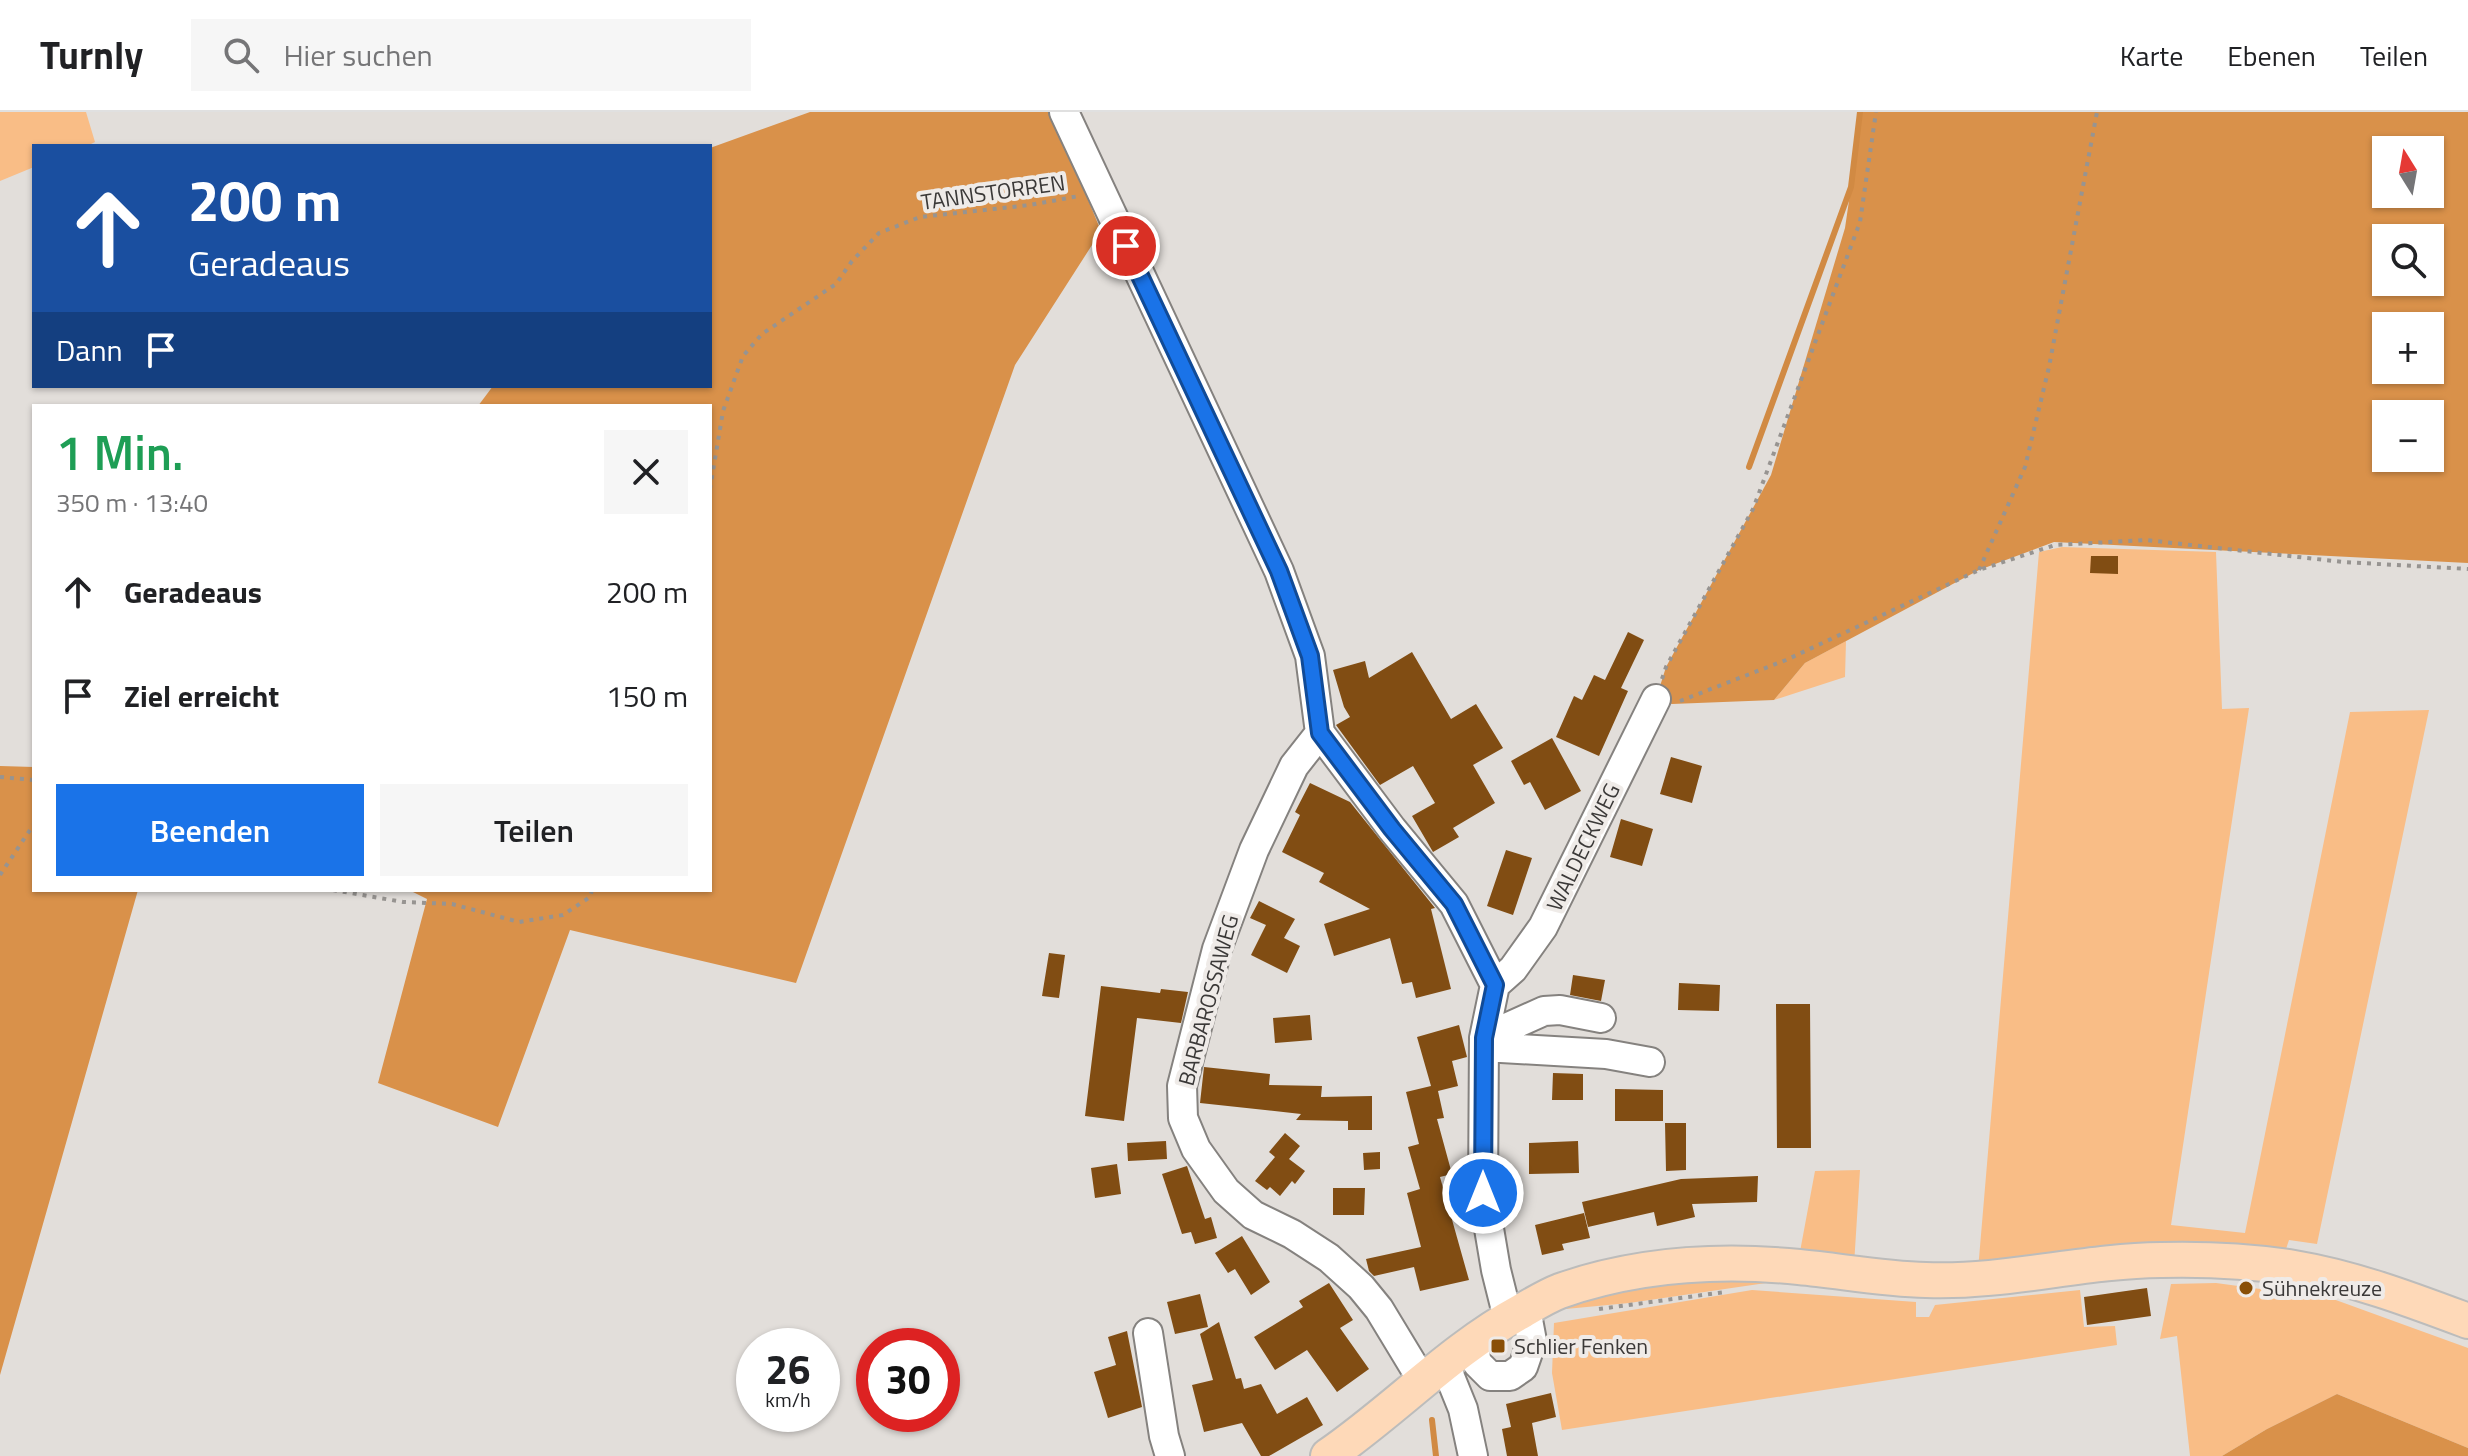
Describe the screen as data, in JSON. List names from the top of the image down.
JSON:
{
  "streets": {
    "street": ["WALDECKWEG", "BARBAROSSAWEG"],
    "path": ["TANNSTORREN"]
  },
  "places": {
    "other": ["Sühnekreuze"],
    "transit": ["Schlier Fenken"]
  },
  "north": "top",
  "page": {
    "header": "Turnly",
    "search": "Hier suchen",
    "nav": ["Karte", "Ebenen", "Teilen"],
    "map_buttons": ["+", "−"],
    "turn": ["200 m", "Geradeaus"],
    "then": "Dann",
    "heading": ["1 Min.", "350 m · 13:40"],
    "list": [
      {
        "name": "Geradeaus",
        "value": "200 m"
      },
      {
        "name": "Ziel erreicht",
        "value": "150 m"
      }
    ],
    "buttons": ["Beenden", "Teilen"],
    "speed": "26 km/h",
    "limit": "30"
  }
}
